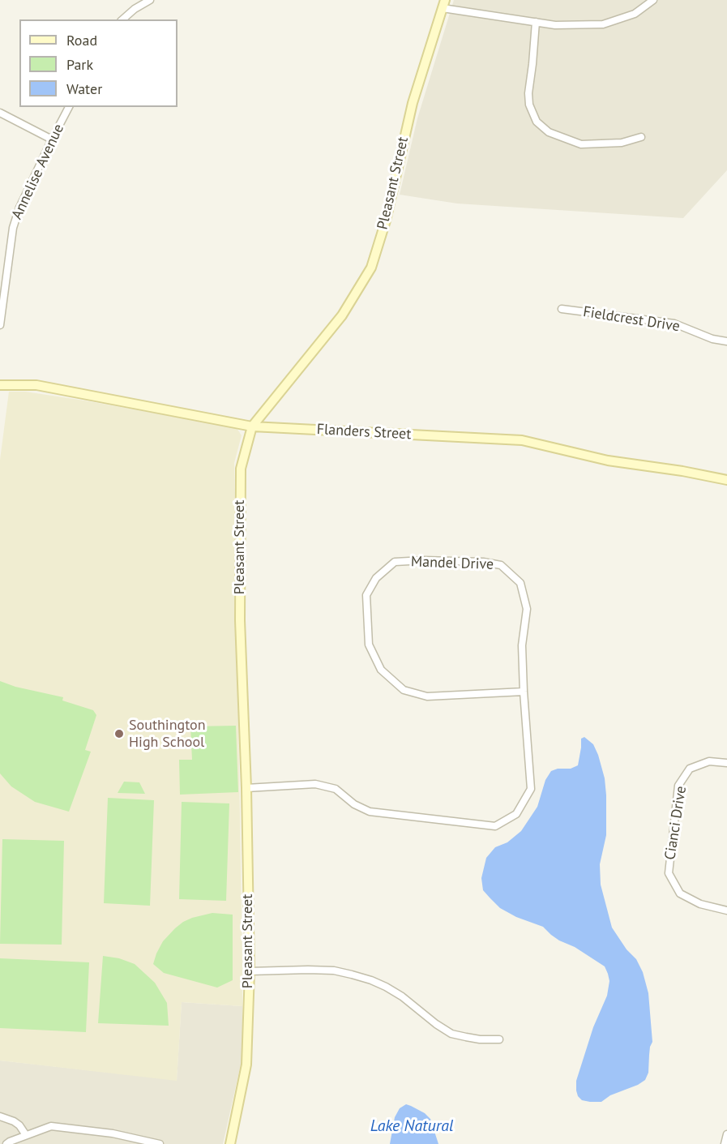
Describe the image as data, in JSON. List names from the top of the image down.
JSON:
{
  "streets": {
    "street": [
      "Annelise Avenue",
      "Pleasant Street",
      "Fieldcrest Drive",
      "Flanders Street",
      "Mandel Drive",
      "Cianci Drive"
    ]
  },
  "crossings": [
    ["Pleasant Street", "Flanders Street"],
    ["Pleasant Street", "Mandel Drive"]
  ],
  "water": ["Lake Natural"],
  "places": ["Southington High School"],
  "legend": ["Road", "Park", "Water"]
}
